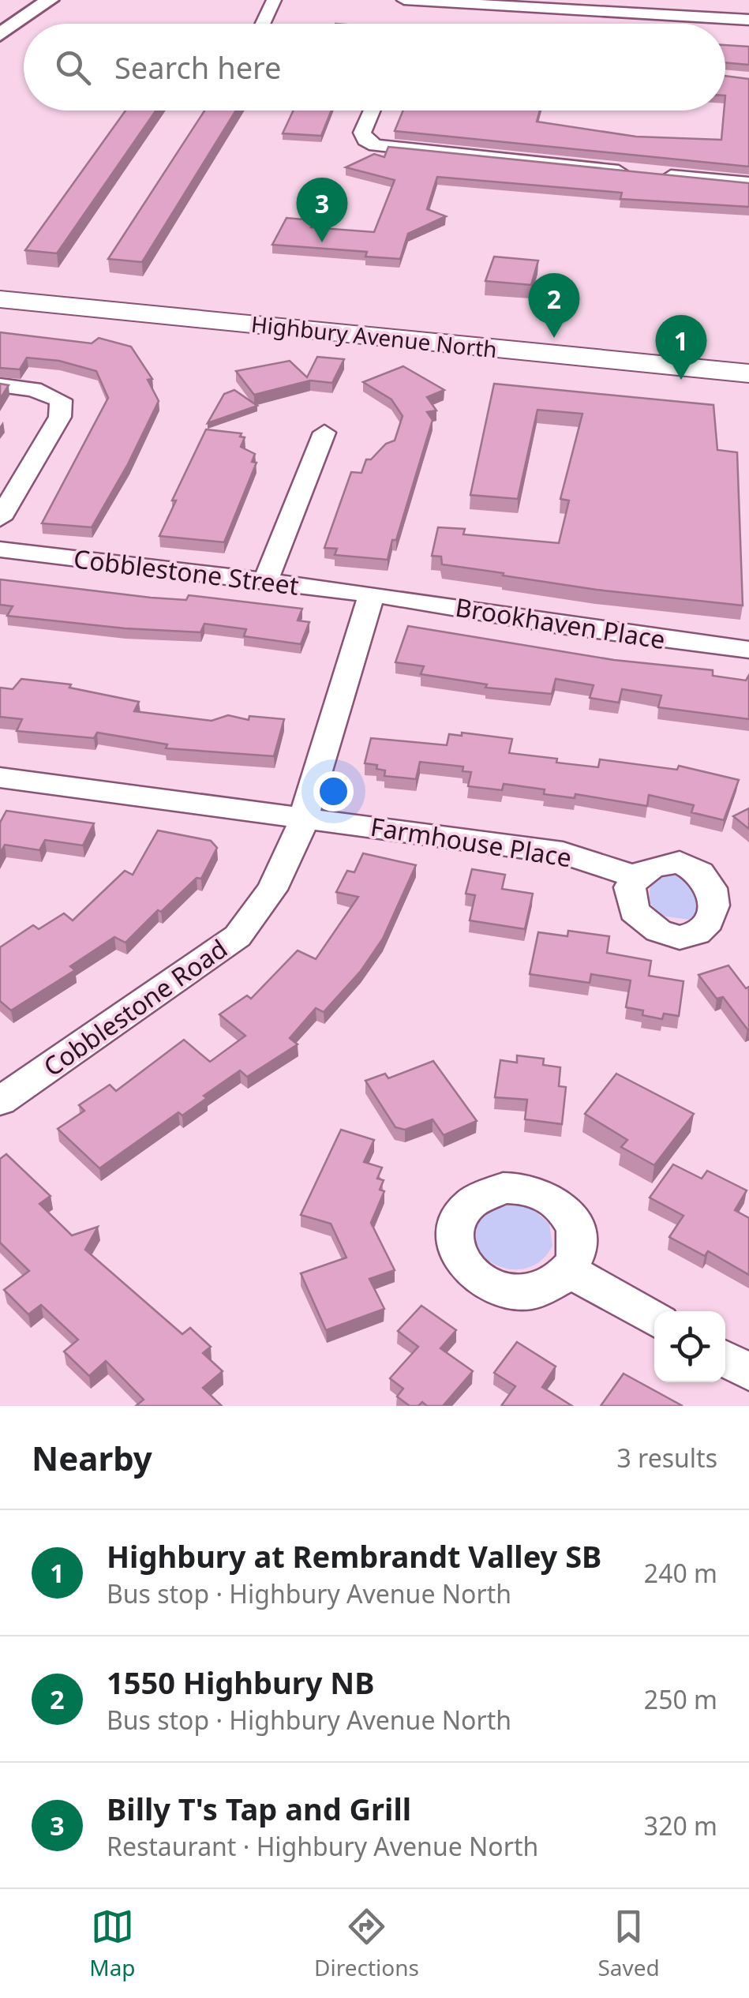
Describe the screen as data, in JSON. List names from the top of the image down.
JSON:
{
  "streets": {
    "main road": ["Highbury Avenue North"],
    "street": [
      "Cobblestone Street",
      "Brookhaven Place",
      "Farmhouse Place",
      "Cobblestone Road"
    ]
  },
  "crossings": [
    ["Cobblestone Street", "Brookhaven Place"],
    ["Cobblestone Street", "Cobblestone Road"],
    ["Brookhaven Place", "Cobblestone Road"],
    ["Farmhouse Place", "Cobblestone Road"]
  ],
  "page": {
    "search": "Search here",
    "pins": ["3", "2", "1"],
    "heading": ["Nearby", "3 results"],
    "list": [
      {
        "mark": "1",
        "name": "Highbury at Rembrandt Valley SB",
        "note": "Bus stop · Highbury Avenue North",
        "value": "240 m"
      },
      {
        "mark": "2",
        "name": "1550 Highbury NB",
        "note": "Bus stop · Highbury Avenue North",
        "value": "250 m"
      },
      {
        "mark": "3",
        "name": "Billy T's Tap and Grill",
        "note": "Restaurant · Highbury Avenue North",
        "value": "320 m"
      }
    ],
    "nav": ["Map", "Directions", "Saved"]
  }
}
